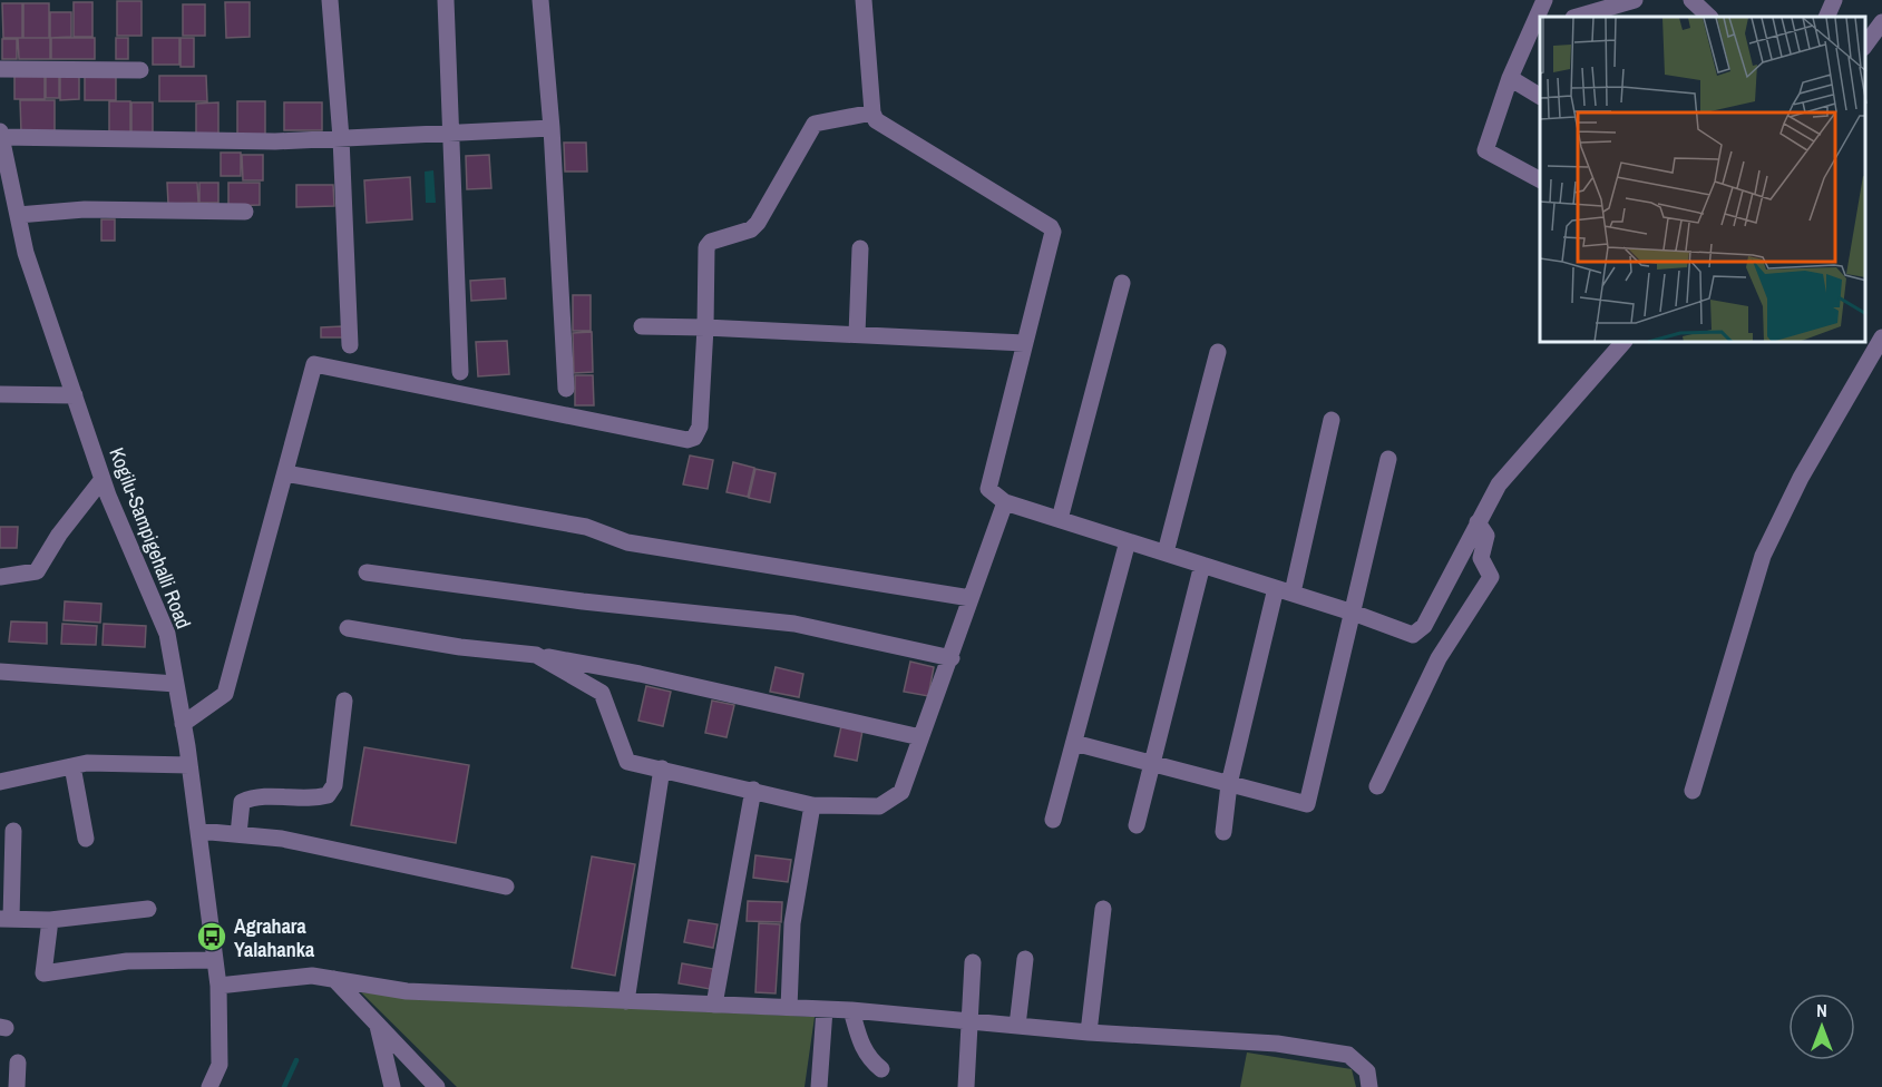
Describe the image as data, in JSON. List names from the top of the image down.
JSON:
{
  "streets": {
    "street": ["Kogilu-Sampigehalli Road"]
  },
  "places": {
    "bus stop": ["Agrahara Yalahanka"]
  },
  "north": "top"
}
